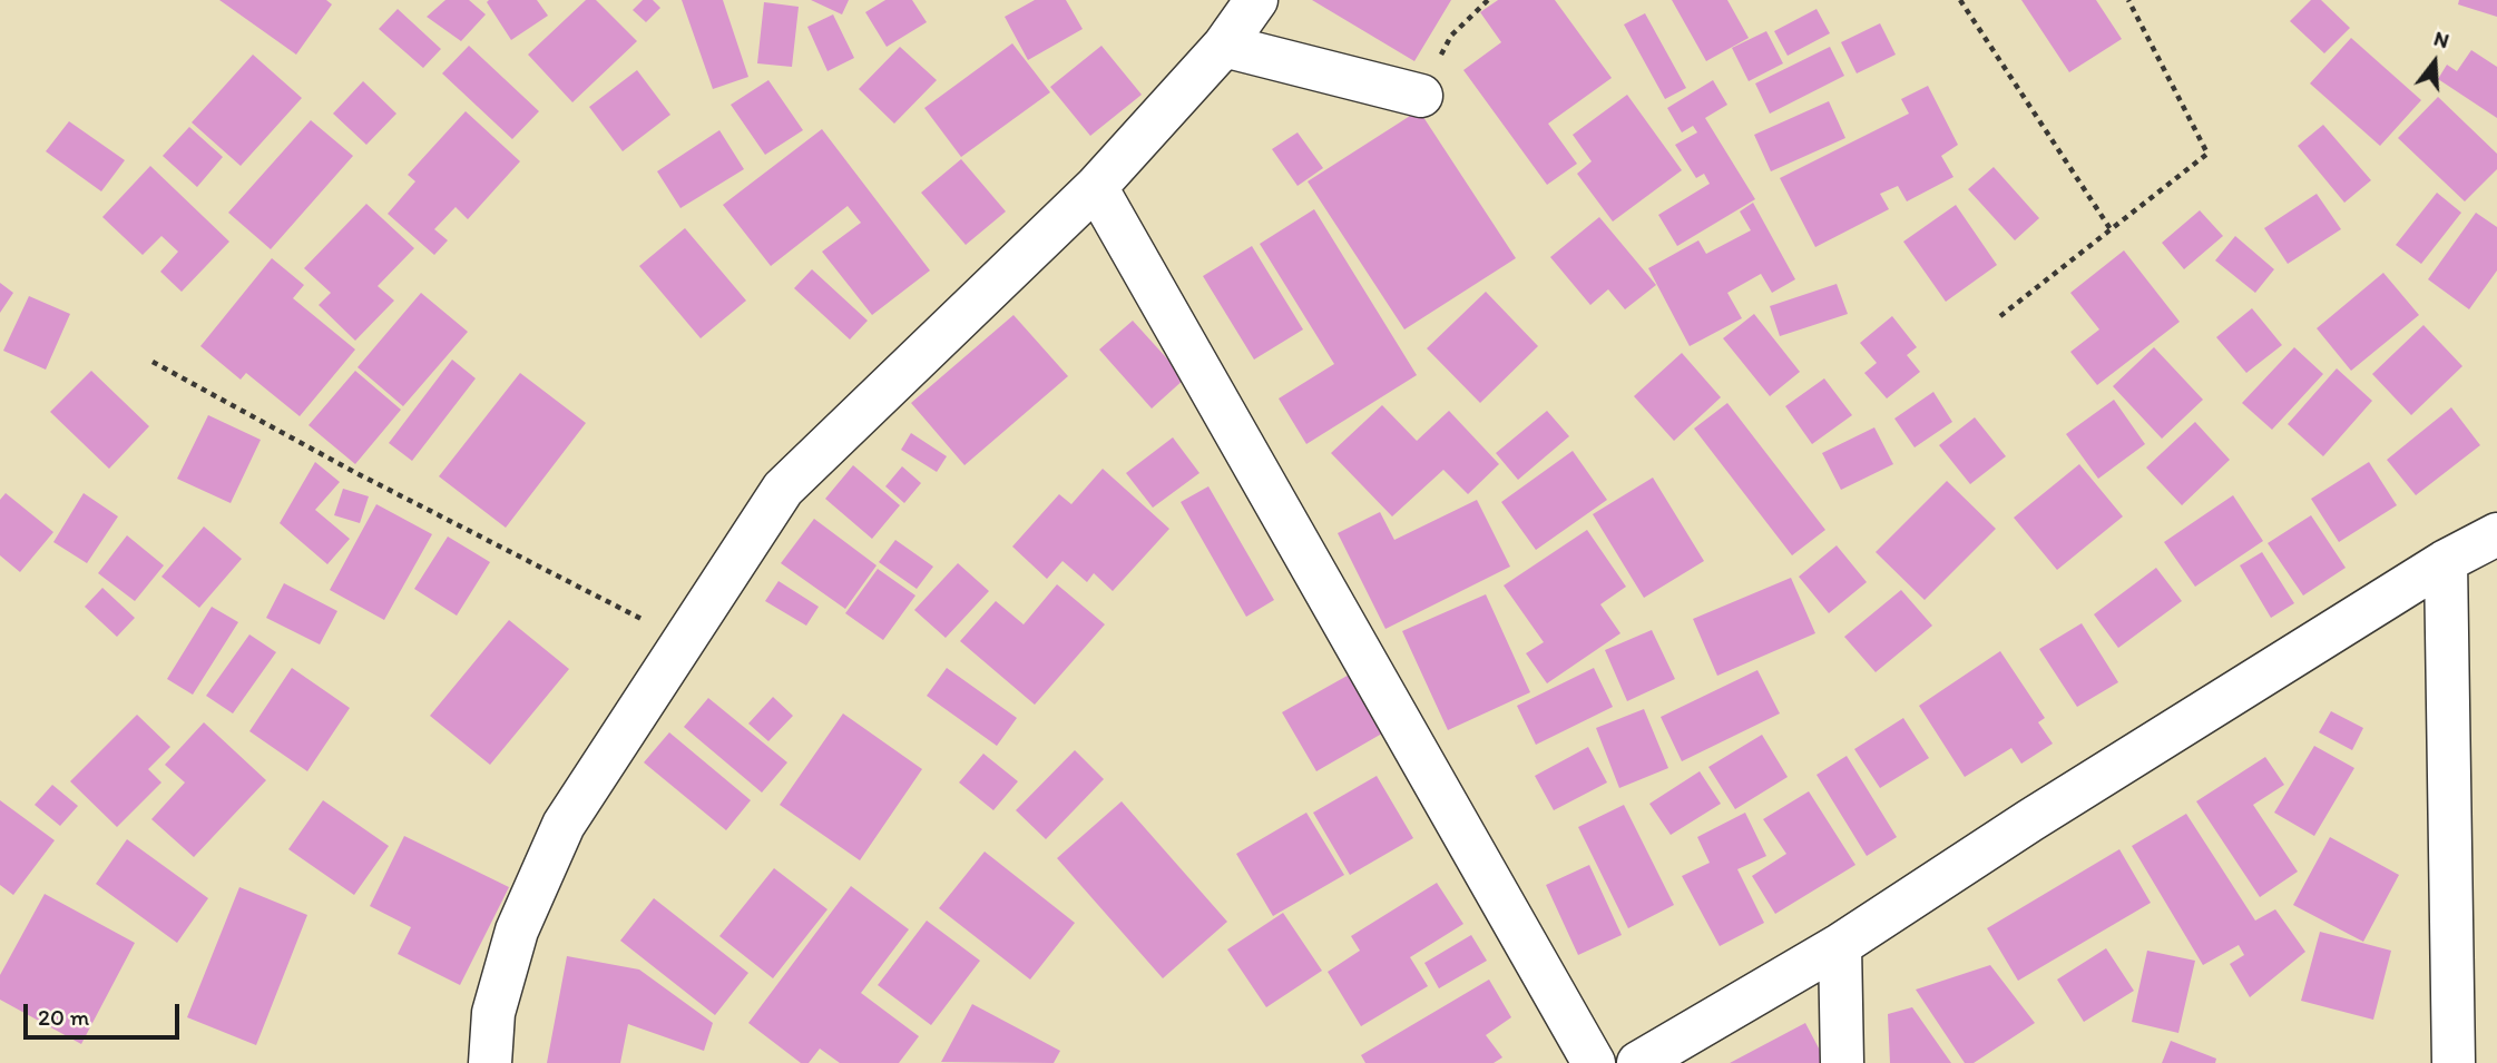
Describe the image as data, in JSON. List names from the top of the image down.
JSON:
{
  "scale_bar": "20 m",
  "north": "top"
}
